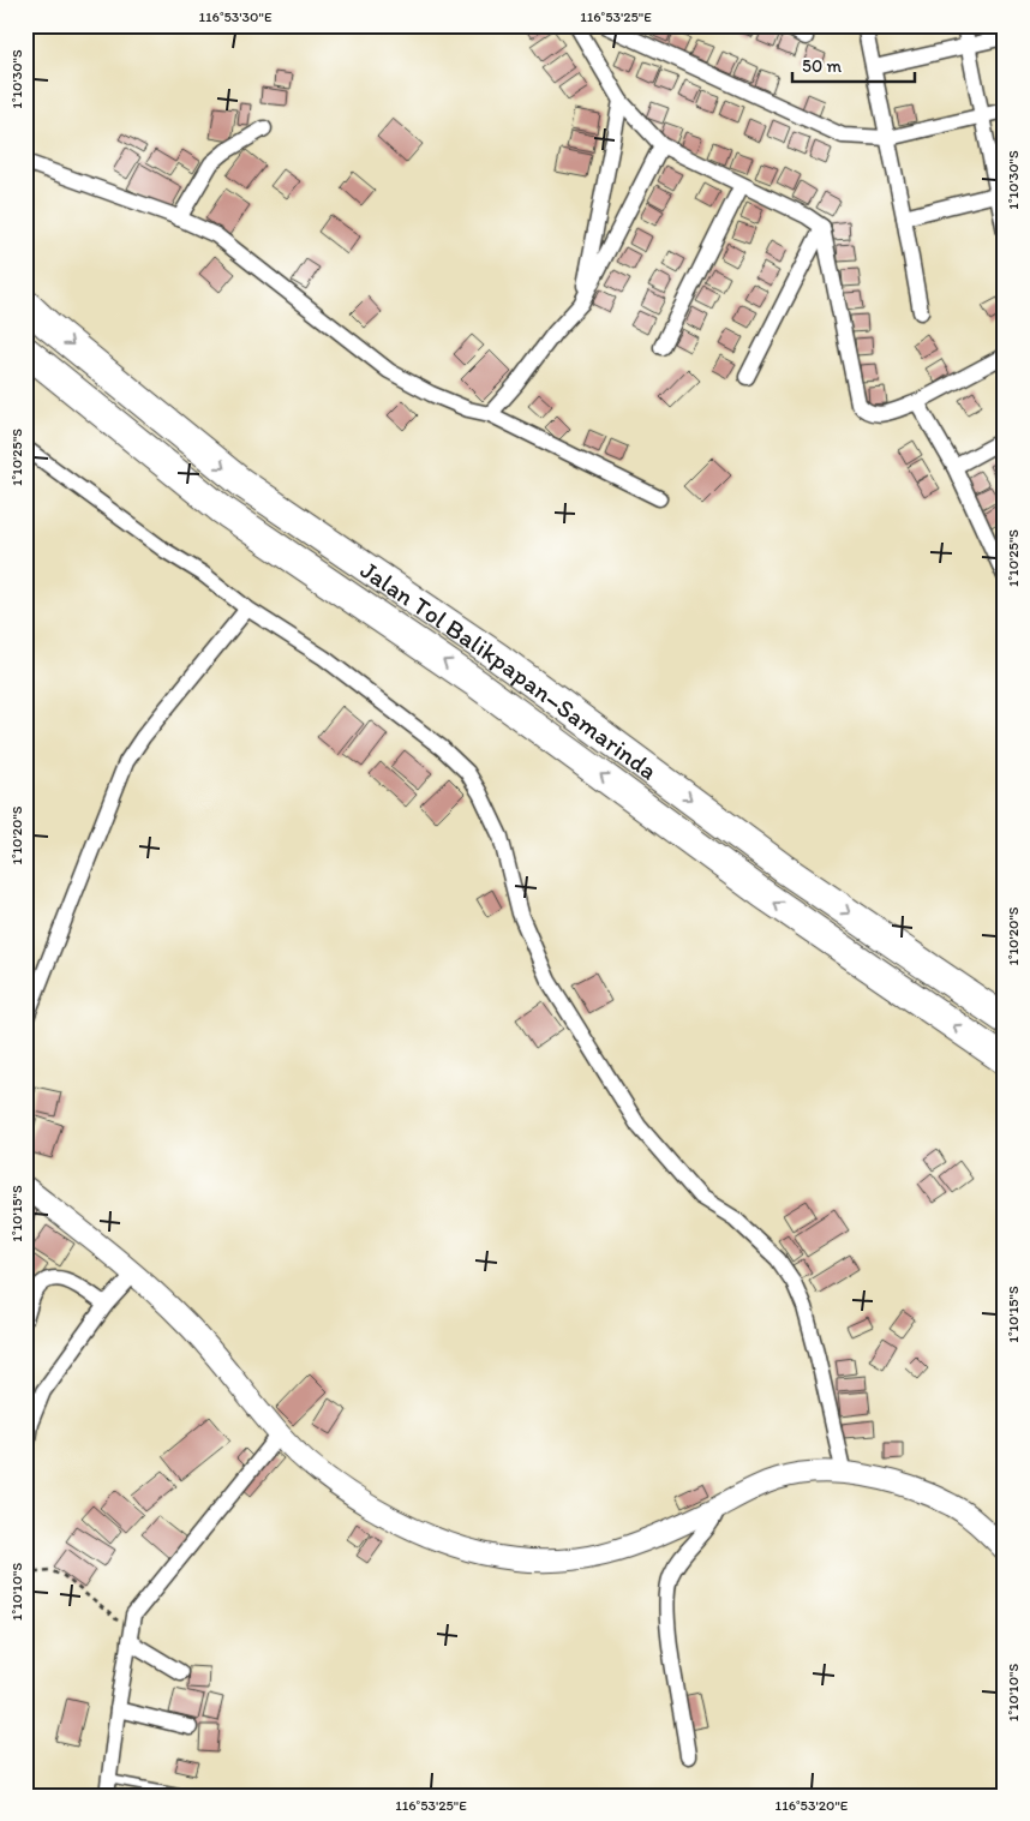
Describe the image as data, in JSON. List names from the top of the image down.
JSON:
{
  "streets": {
    "highway": ["Jalan Tol Balikpapan–Samarinda"]
  },
  "scale_bar": "50 m",
  "coordinates": [
    "116°53'30\"E",
    "116°53'25\"E",
    "1°10'30\"S",
    "1°10'25\"S",
    "1°10'20\"S",
    "1°10'15\"S",
    "1°10'10\"S",
    "116°53'20\"E"
  ]
}
